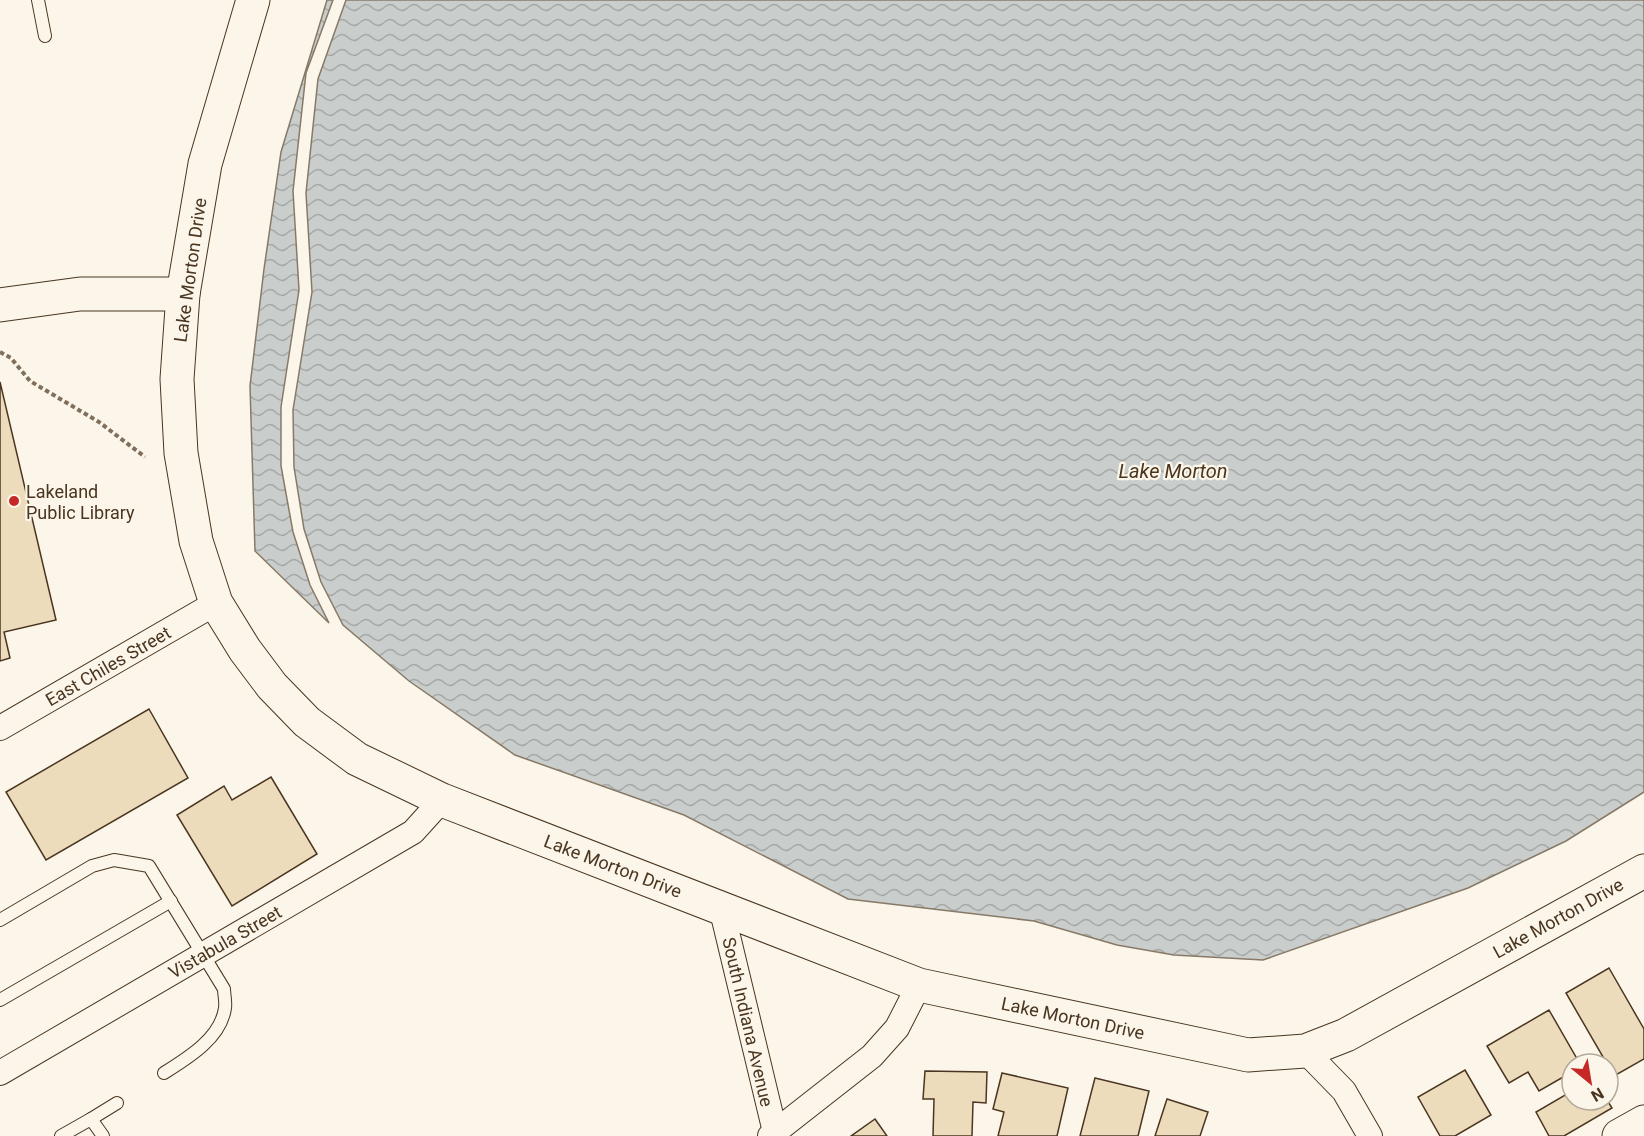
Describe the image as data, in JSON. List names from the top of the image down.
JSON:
{
  "streets": {
    "street": [
      "Lake Morton Drive",
      "East Chiles Street",
      "Vistabula Street",
      "South Indiana Avenue"
    ]
  },
  "crossings": [
    ["Lake Morton Drive", "East Chiles Street"],
    ["Lake Morton Drive", "Vistabula Street"],
    ["Lake Morton Drive", "South Indiana Avenue"]
  ],
  "water": ["Lake Morton"],
  "places": ["Lakeland Public Library"],
  "north": "bottom right"
}
